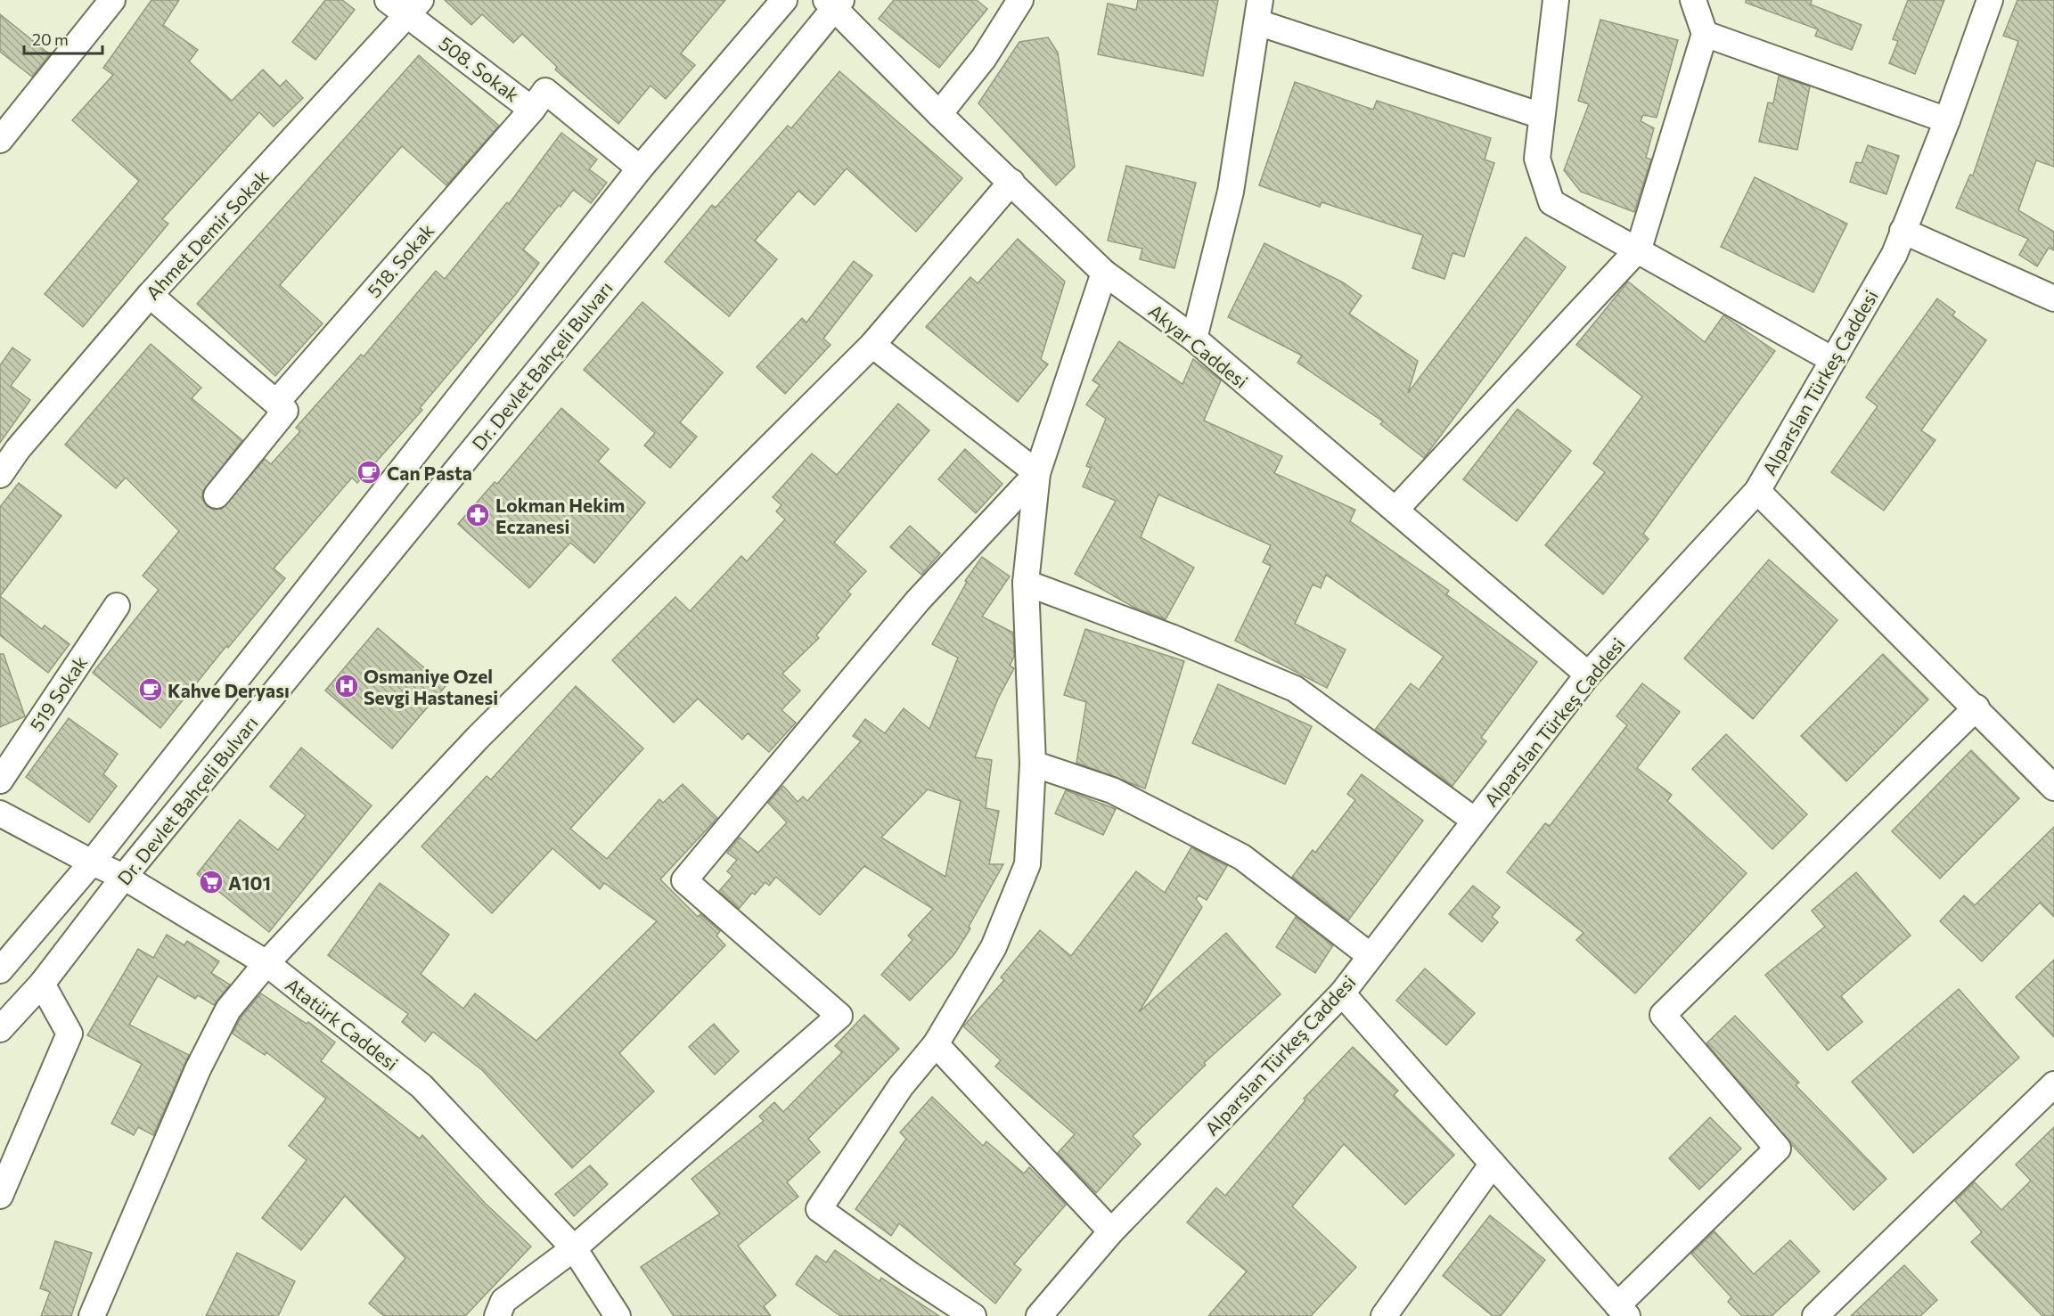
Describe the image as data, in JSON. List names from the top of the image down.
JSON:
{
  "streets": {
    "street": [
      "508. Sokak",
      "Ahmet Demir Sokak",
      "518. Sokak",
      "Akyar Caddesi",
      "Dr. Devlet Bahçeli Bulvarı",
      "Alparslan Türkeş Caddesi",
      "519 Sokak",
      "Atatürk Caddesi"
    ]
  },
  "crossings": [
    ["508. Sokak", "Ahmet Demir Sokak"],
    ["508. Sokak", "518. Sokak"],
    ["508. Sokak", "Dr. Devlet Bahçeli Bulvarı"],
    ["Akyar Caddesi", "Dr. Devlet Bahçeli Bulvarı"],
    ["Akyar Caddesi", "Alparslan Türkeş Caddesi"],
    ["Dr. Devlet Bahçeli Bulvarı", "Atatürk Caddesi"]
  ],
  "places": {
    "cafe": ["Can Pasta", "Kahve Deryası"],
    "pharmacy": ["Lokman Hekim Eczanesi"],
    "hospital": ["Osmaniye Ozel Sevgi Hastanesi"],
    "supermarket": ["A101"]
  },
  "scale_bar": "20 m"
}
